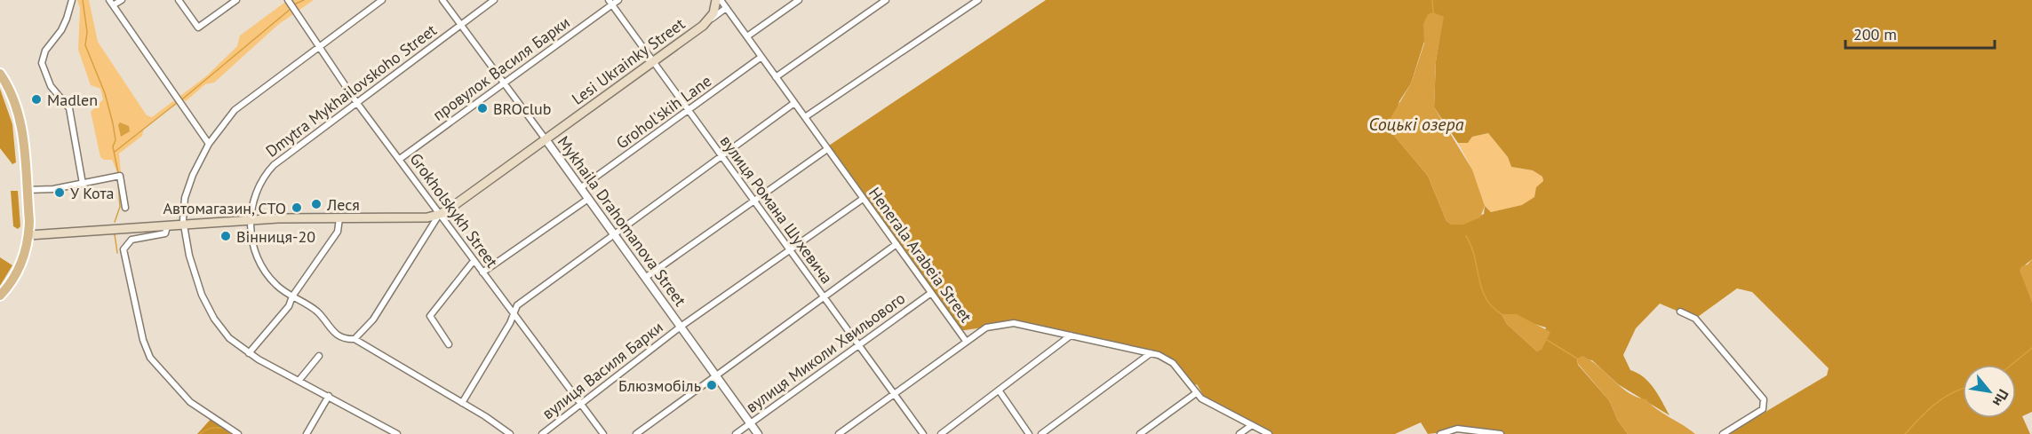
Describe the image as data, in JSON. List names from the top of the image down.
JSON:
{
  "streets": {
    "main road": ["Lesi Ukrainky Street"],
    "street": [
      "провулок Василя Барки",
      "Dmytra Mykhailovskoho Street",
      "Grohol'skih Lane",
      "вулиця Романа Шухевича",
      "Grokholskykh Street",
      "Mykhaila Drahomanova Street",
      "Henerala Arabeia Street",
      "вулиця Миколи Хвильового",
      "вулиця Василя Барки"
    ]
  },
  "crossings": [
    ["Lesi Ukrainky Street", "Dmytra Mykhailovskoho Street"],
    ["Lesi Ukrainky Street", "вулиця Романа Шухевича"],
    ["Lesi Ukrainky Street", "Grokholskykh Street"],
    ["Lesi Ukrainky Street", "Mykhaila Drahomanova Street"],
    ["провулок Василя Барки", "вулиця Романа Шухевича"],
    ["провулок Василя Барки", "Grokholskykh Street"],
    ["провулок Василя Барки", "Mykhaila Drahomanova Street"],
    ["Dmytra Mykhailovskoho Street", "Grokholskykh Street"],
    ["Dmytra Mykhailovskoho Street", "Mykhaila Drahomanova Street"],
    ["Grohol'skih Lane", "вулиця Романа Шухевича"],
    ["Grohol'skih Lane", "Mykhaila Drahomanova Street"],
    ["Grohol'skih Lane", "Henerala Arabeia Street"],
    ["вулиця Романа Шухевича", "вулиця Миколи Хвильового"],
    ["вулиця Романа Шухевича", "вулиця Василя Барки"],
    ["Grokholskykh Street", "вулиця Василя Барки"],
    ["Mykhaila Drahomanova Street", "вулиця Миколи Хвильового"],
    ["Mykhaila Drahomanova Street", "вулиця Василя Барки"],
    ["Henerala Arabeia Street", "вулиця Миколи Хвильового"],
    ["Henerala Arabeia Street", "вулиця Василя Барки"]
  ],
  "water": ["Соцькі озера"],
  "places": [
    "Madlen",
    "BROclub",
    "У Кота",
    "Леся",
    "Автомагазин, СТО",
    "Вінниця-20",
    "Блюзмобіль"
  ],
  "scale_bar": "200 m",
  "north": "bottom right"
}
